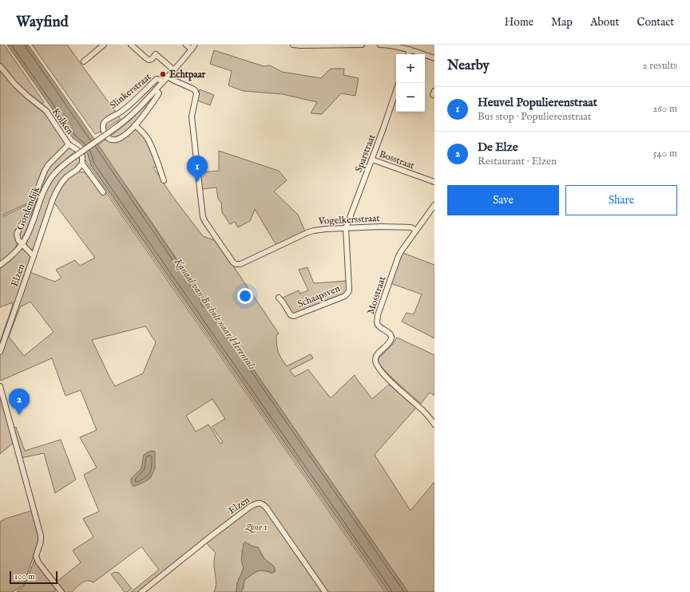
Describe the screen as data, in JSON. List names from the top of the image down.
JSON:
{
  "streets": {
    "street": [
      "Slinkerstraat",
      "Kolken",
      "Sparstraat",
      "Bosstraat",
      "Gordendijk",
      "Vogelkersstraat",
      "Elzen",
      "Mosstraat",
      "Schaapsven"
    ]
  },
  "crossings": [
    ["Slinkerstraat", "Gordendijk"],
    ["Slinkerstraat", "Vogelkersstraat"],
    ["Kolken", "Gordendijk"],
    ["Kolken", "Elzen"],
    ["Sparstraat", "Bosstraat"],
    ["Sparstraat", "Vogelkersstraat"],
    ["Sparstraat", "Schaapsven"],
    ["Gordendijk", "Elzen"],
    ["Vogelkersstraat", "Mosstraat"],
    ["Vogelkersstraat", "Schaapsven"]
  ],
  "water": ["Kanaal van Bocholt naar Herentals"],
  "parks": ["Zone 1"],
  "places": ["Echtpaar"],
  "scale_bar": "100 m",
  "page": {
    "header": "Wayfind",
    "nav": [
      "Home",
      "Map",
      "About",
      "Contact"
    ],
    "heading": ["Nearby", "2 results"],
    "map_buttons": ["+", "−"],
    "list": [
      {
        "mark": "1",
        "name": "Heuvel Populierenstraat",
        "note": "Bus stop · Populierenstraat",
        "value": "260 m"
      },
      {
        "mark": "2",
        "name": "De Elze",
        "note": "Restaurant · Elzen",
        "value": "540 m"
      }
    ],
    "pins": ["1", "2"],
    "buttons": ["Save", "Share"],
    "scale": "100 m"
  }
}
